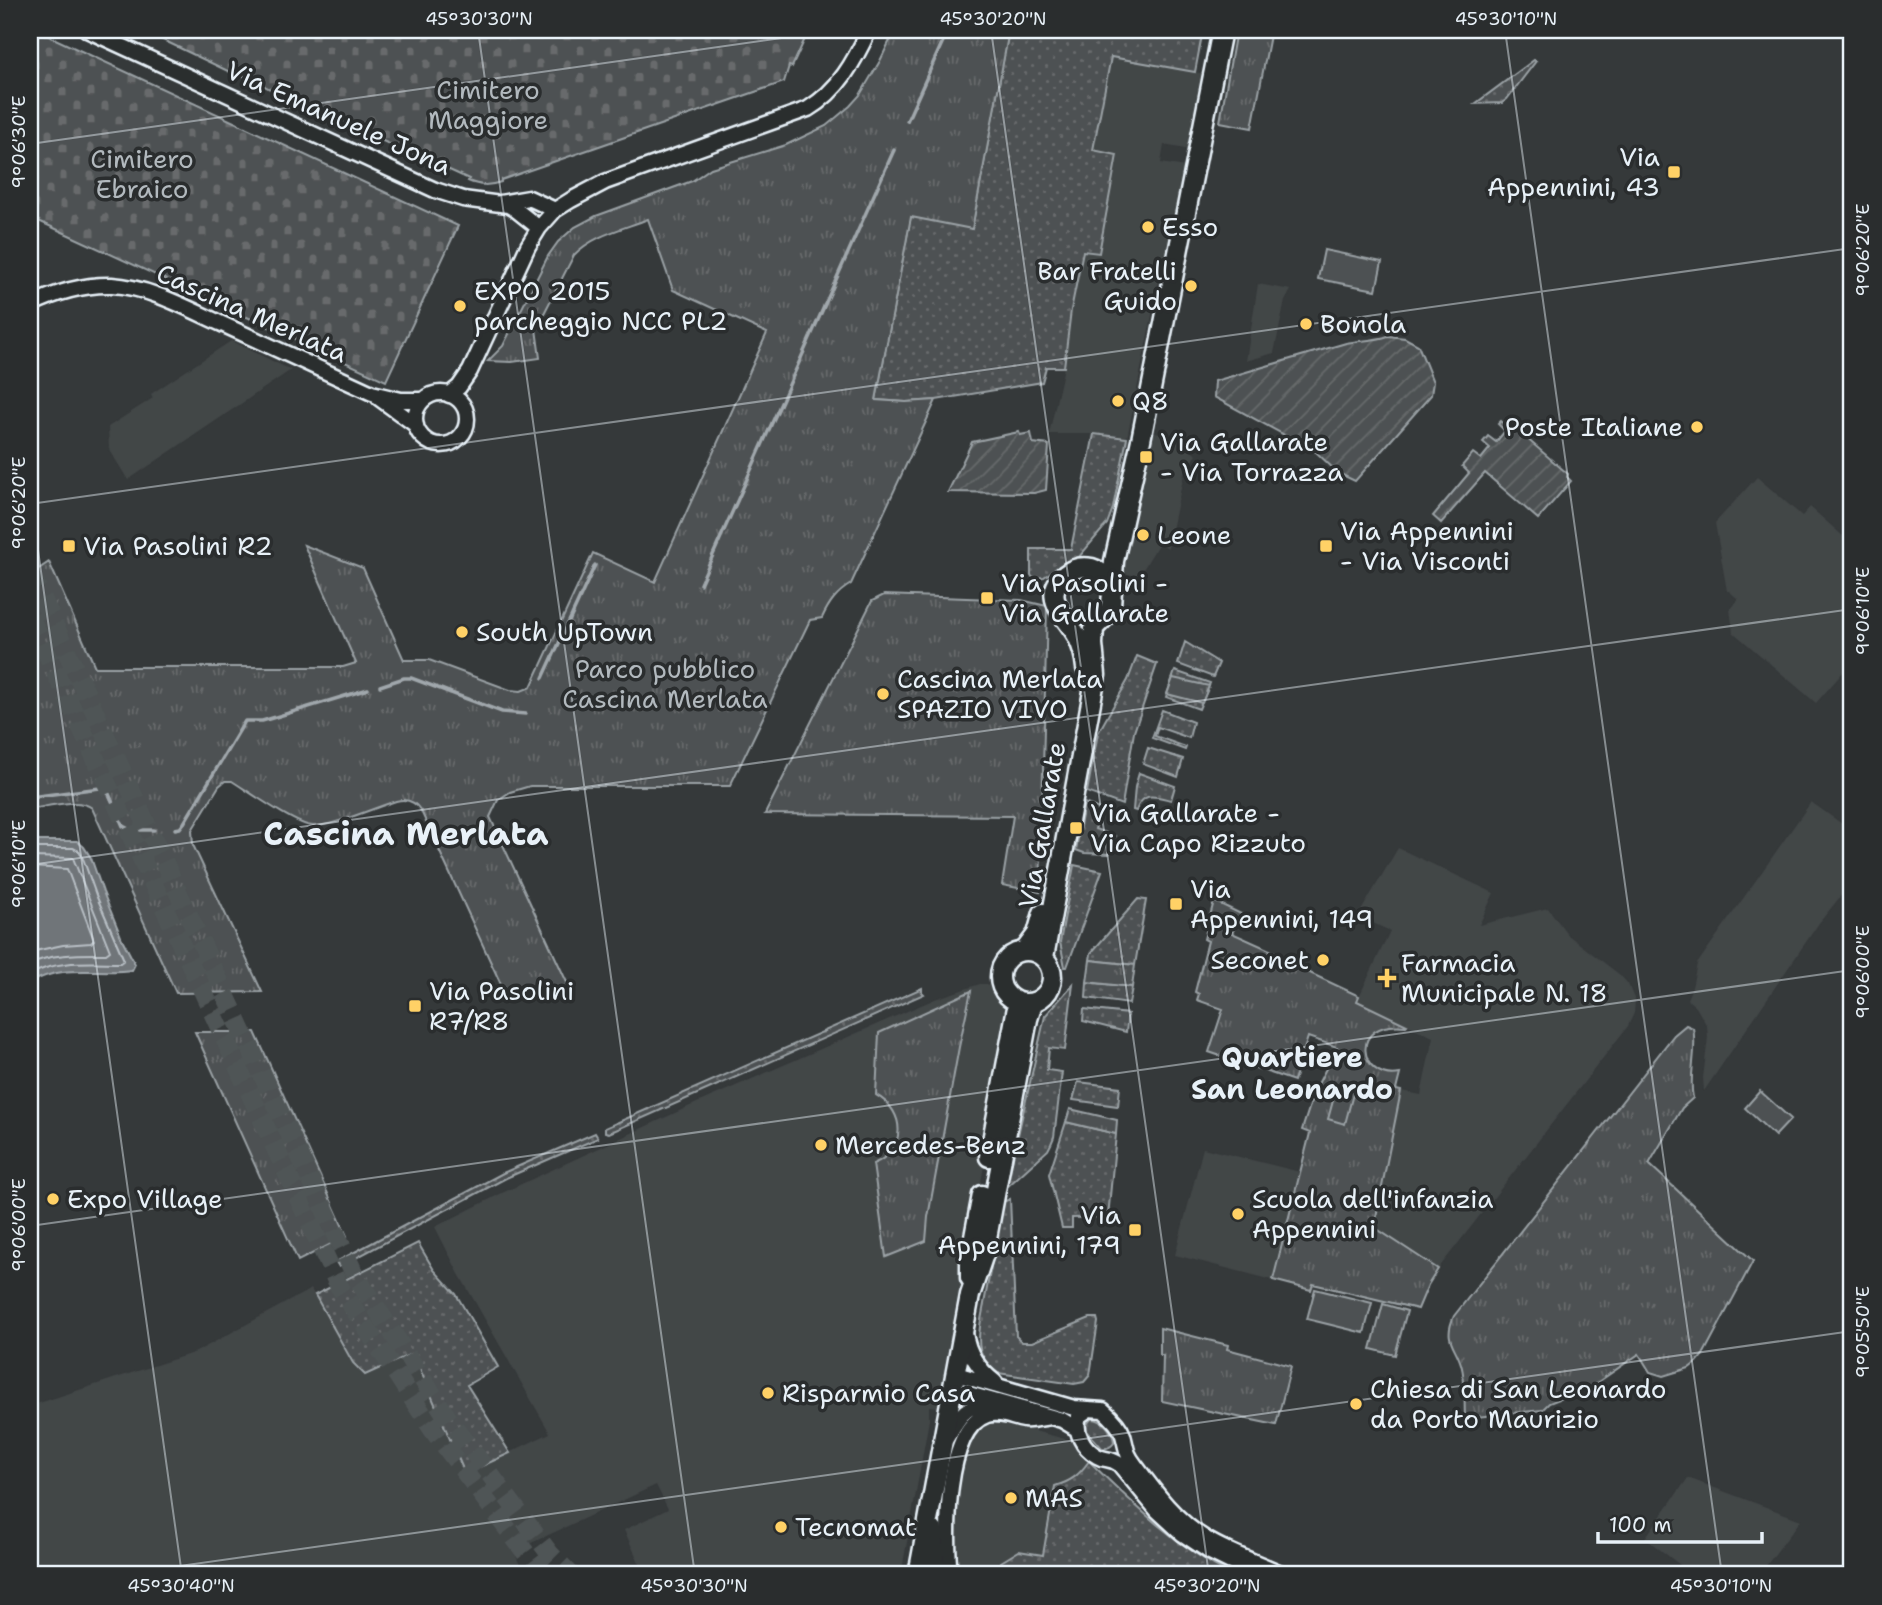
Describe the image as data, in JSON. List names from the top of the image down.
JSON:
{
  "streets": {
    "main road": ["Via Gallarate"],
    "street": ["Via Emanuele Jona", "Cascina Merlata"]
  },
  "districts": ["Cascina Merlata", "Quartiere San Leonardo"],
  "parks": ["Cimitero Maggiore", "Cimitero Ebraico", "Parco pubblico Cascina Merlata"],
  "places": {
    "transit": [
      "Via Appennini, 43",
      "Via Gallarate - Via Torrazza",
      "Via Pasolini R2",
      "Via Appennini - Via Visconti",
      "Via Pasolini - Via Gallarate",
      "Via Gallarate - Via Capo Rizzuto",
      "Via Appennini, 149",
      "Via Pasolini R7/R8",
      "Via Appennini, 179"
    ],
    "other": [
      "Esso",
      "Bar Fratelli Guido",
      "EXPO 2015 parcheggio NCC PL2",
      "Bonola",
      "Q8",
      "Poste Italiane",
      "Leone",
      "South UpTown",
      "Cascina Merlata SPAZIO VIVO",
      "Seconet",
      "Mercedes-Benz",
      "Expo Village",
      "Scuola dell'infanzia Appennini",
      "Risparmio Casa",
      "Chiesa di San Leonardo da Porto Maurizio",
      "MAS",
      "Tecnomat"
    ],
    "health": ["Farmacia Municipale N. 18"]
  },
  "scale_bar": "100 m",
  "coordinates": [
    "45°30'30\"N",
    "45°30'20\"N",
    "45°30'10\"N",
    "9°06'30\"E",
    "9°06'20\"E",
    "9°06'10\"E",
    "9°06'00\"E",
    "9°05'50\"E",
    "45°30'40\"N"
  ]
}
